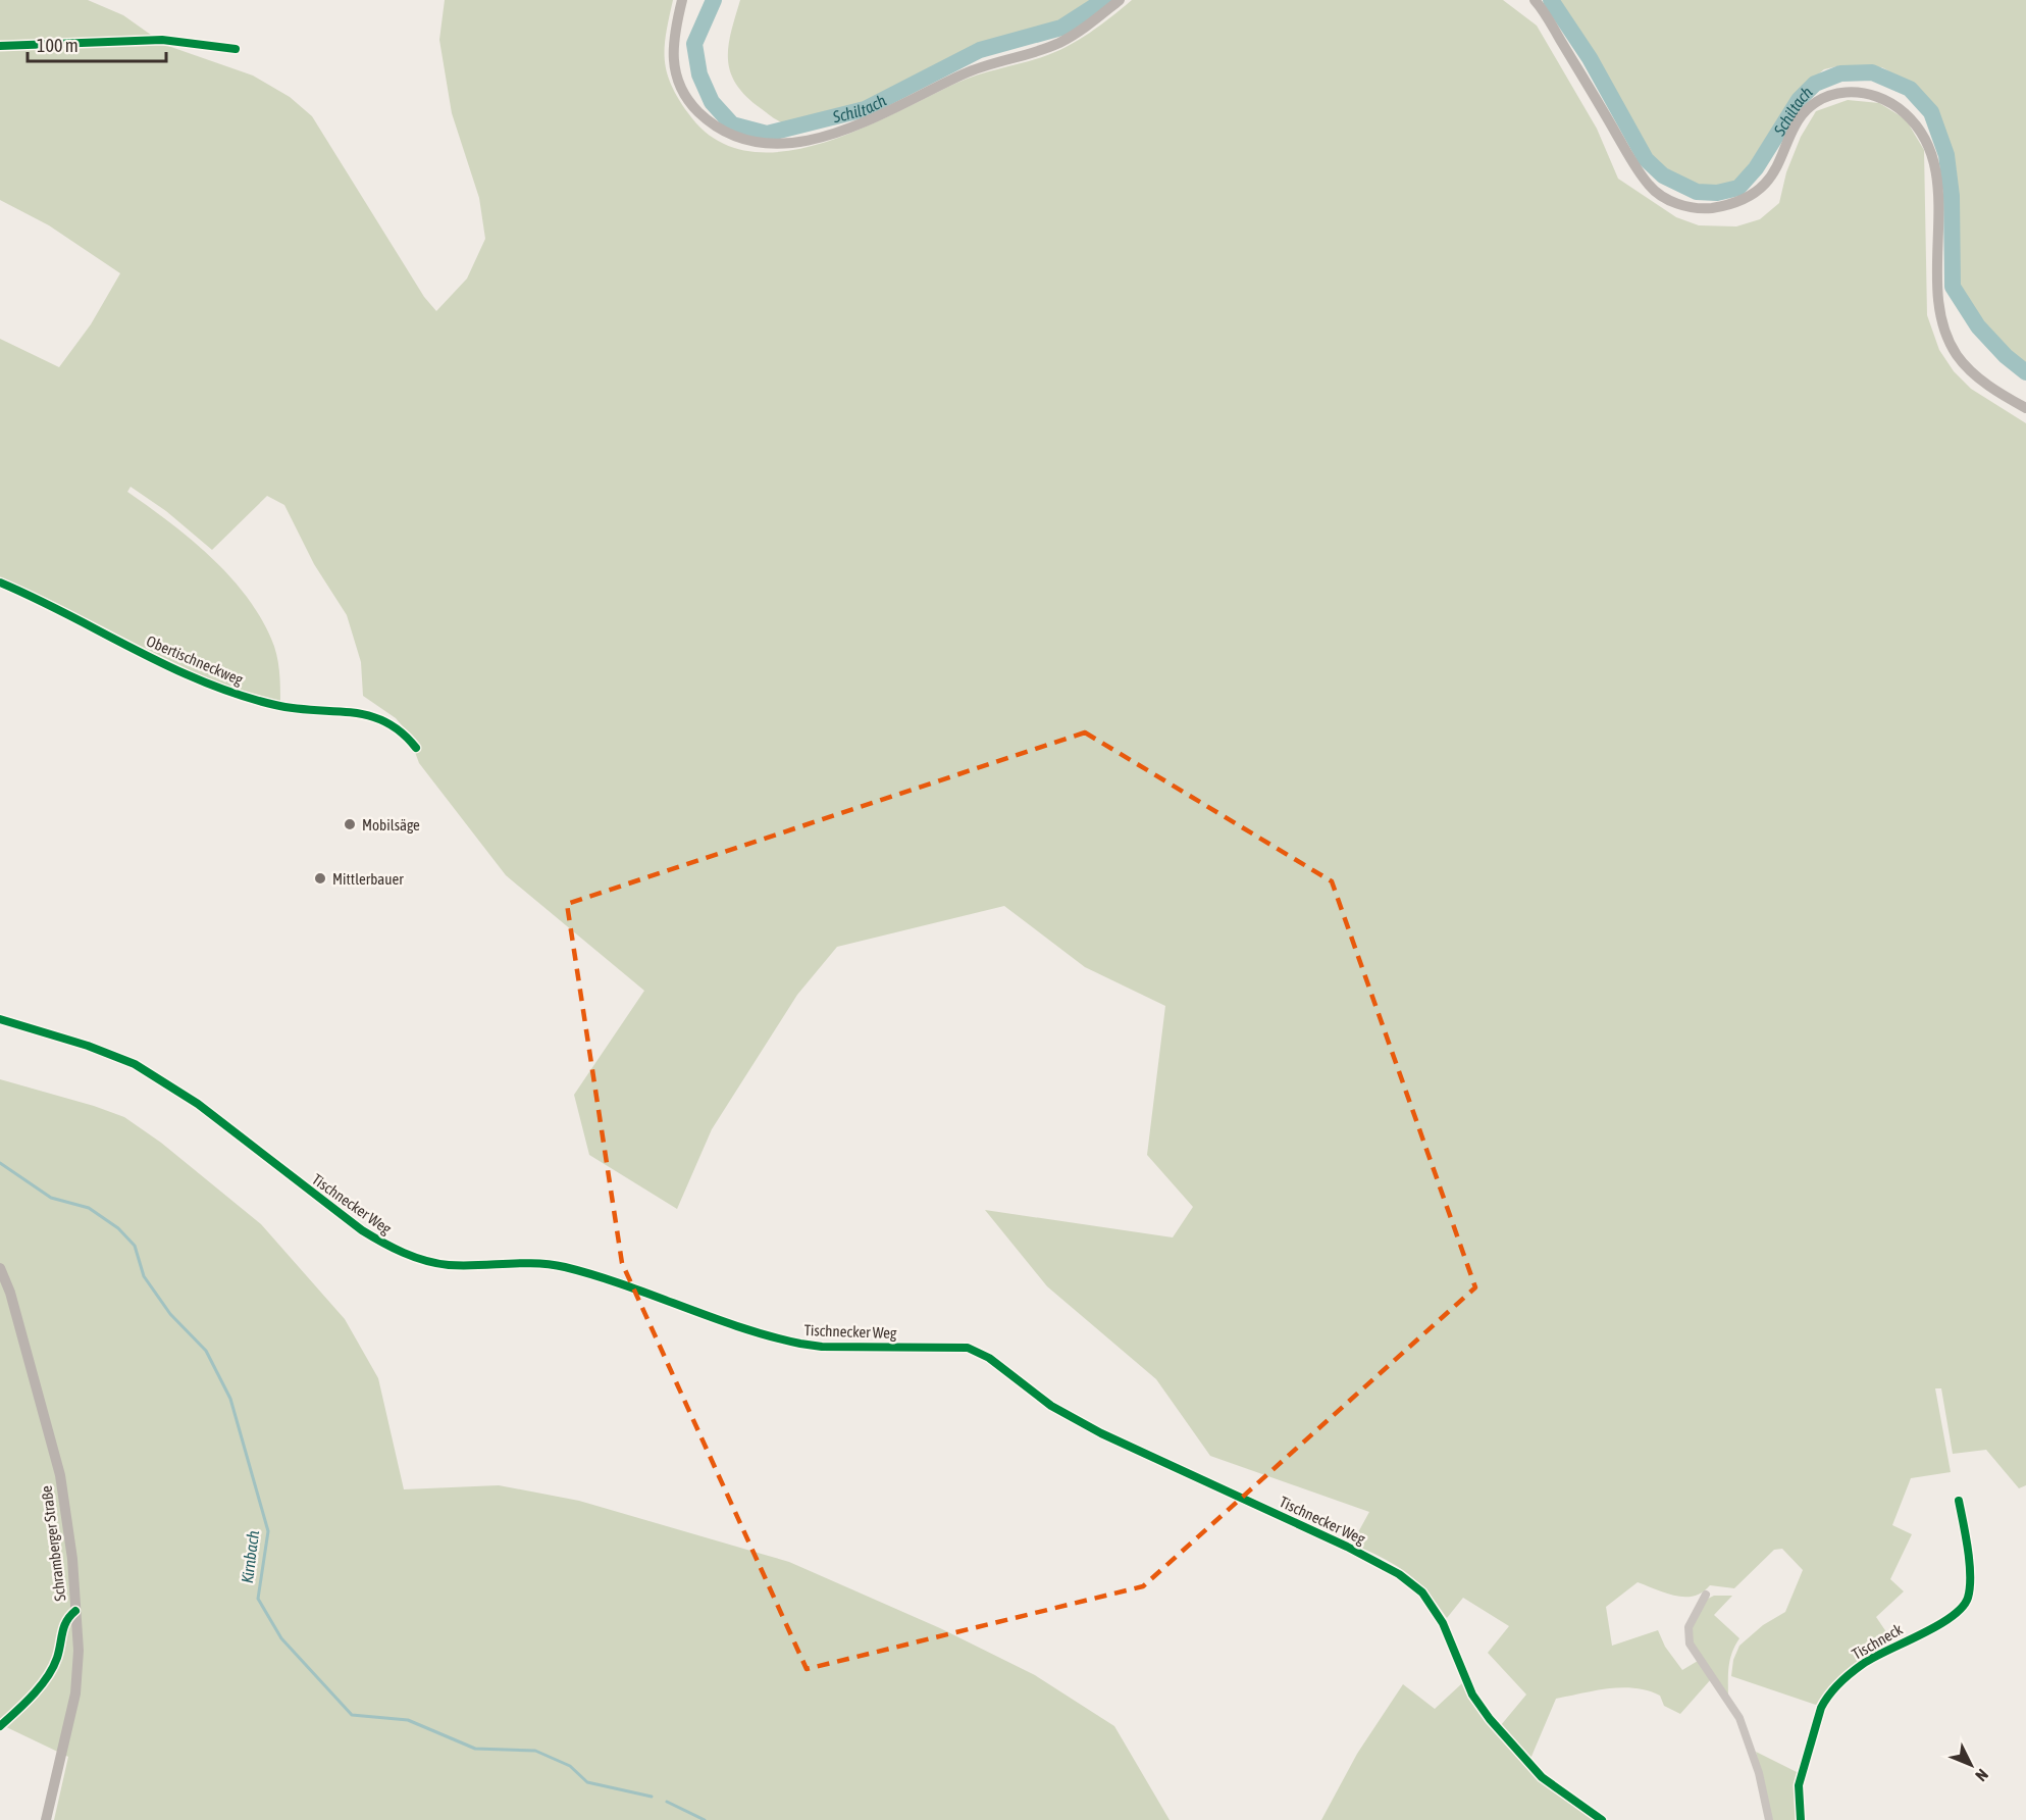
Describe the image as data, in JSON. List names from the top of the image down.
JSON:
{
  "streets": {
    "main road": ["Schramberger Straße"],
    "street": ["Obertischneckweg", "Tischnecker Weg", "Tischneck"]
  },
  "water": ["Schiltach", "Kirnbach"],
  "places": ["Mobilsäge", "Mittlerbauer"],
  "scale_bar": "100 m",
  "north": "bottom right"
}
